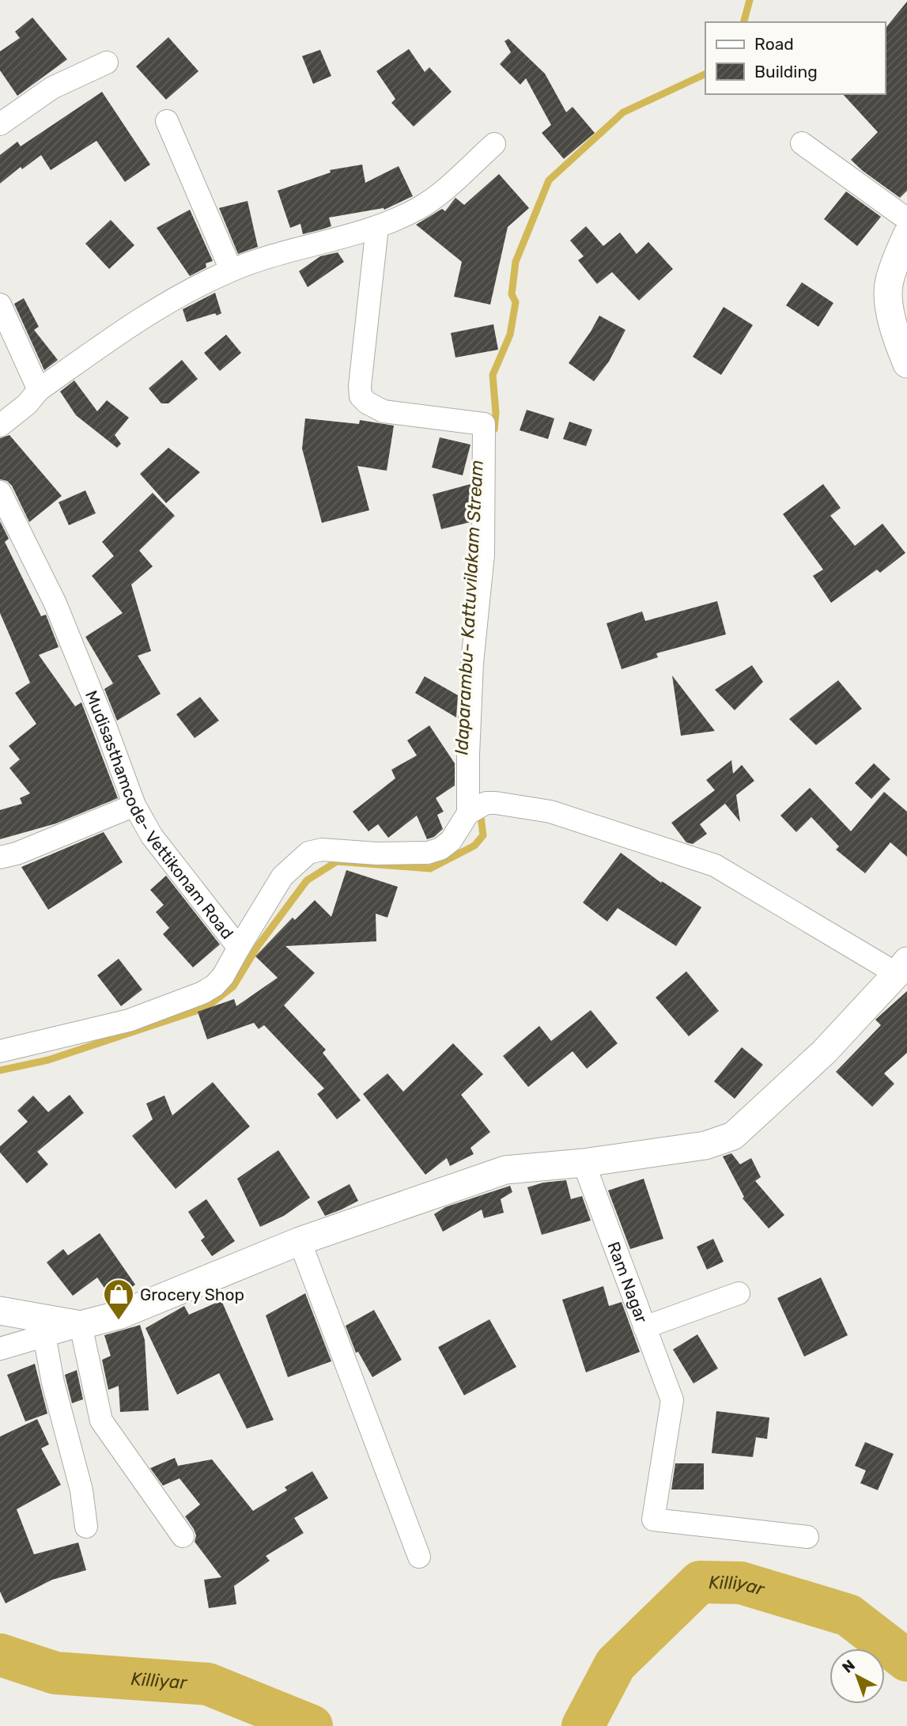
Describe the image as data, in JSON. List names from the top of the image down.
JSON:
{
  "streets": {
    "street": ["Mudisasthamcode- Vettikonam Road", "Ram Nagar"]
  },
  "water": ["Idaparambu- Kattuvilakam Stream", "Killiyar"],
  "places": {
    "shop": ["Grocery Shop"]
  },
  "legend": ["Road", "Building"],
  "north": "top left"
}
